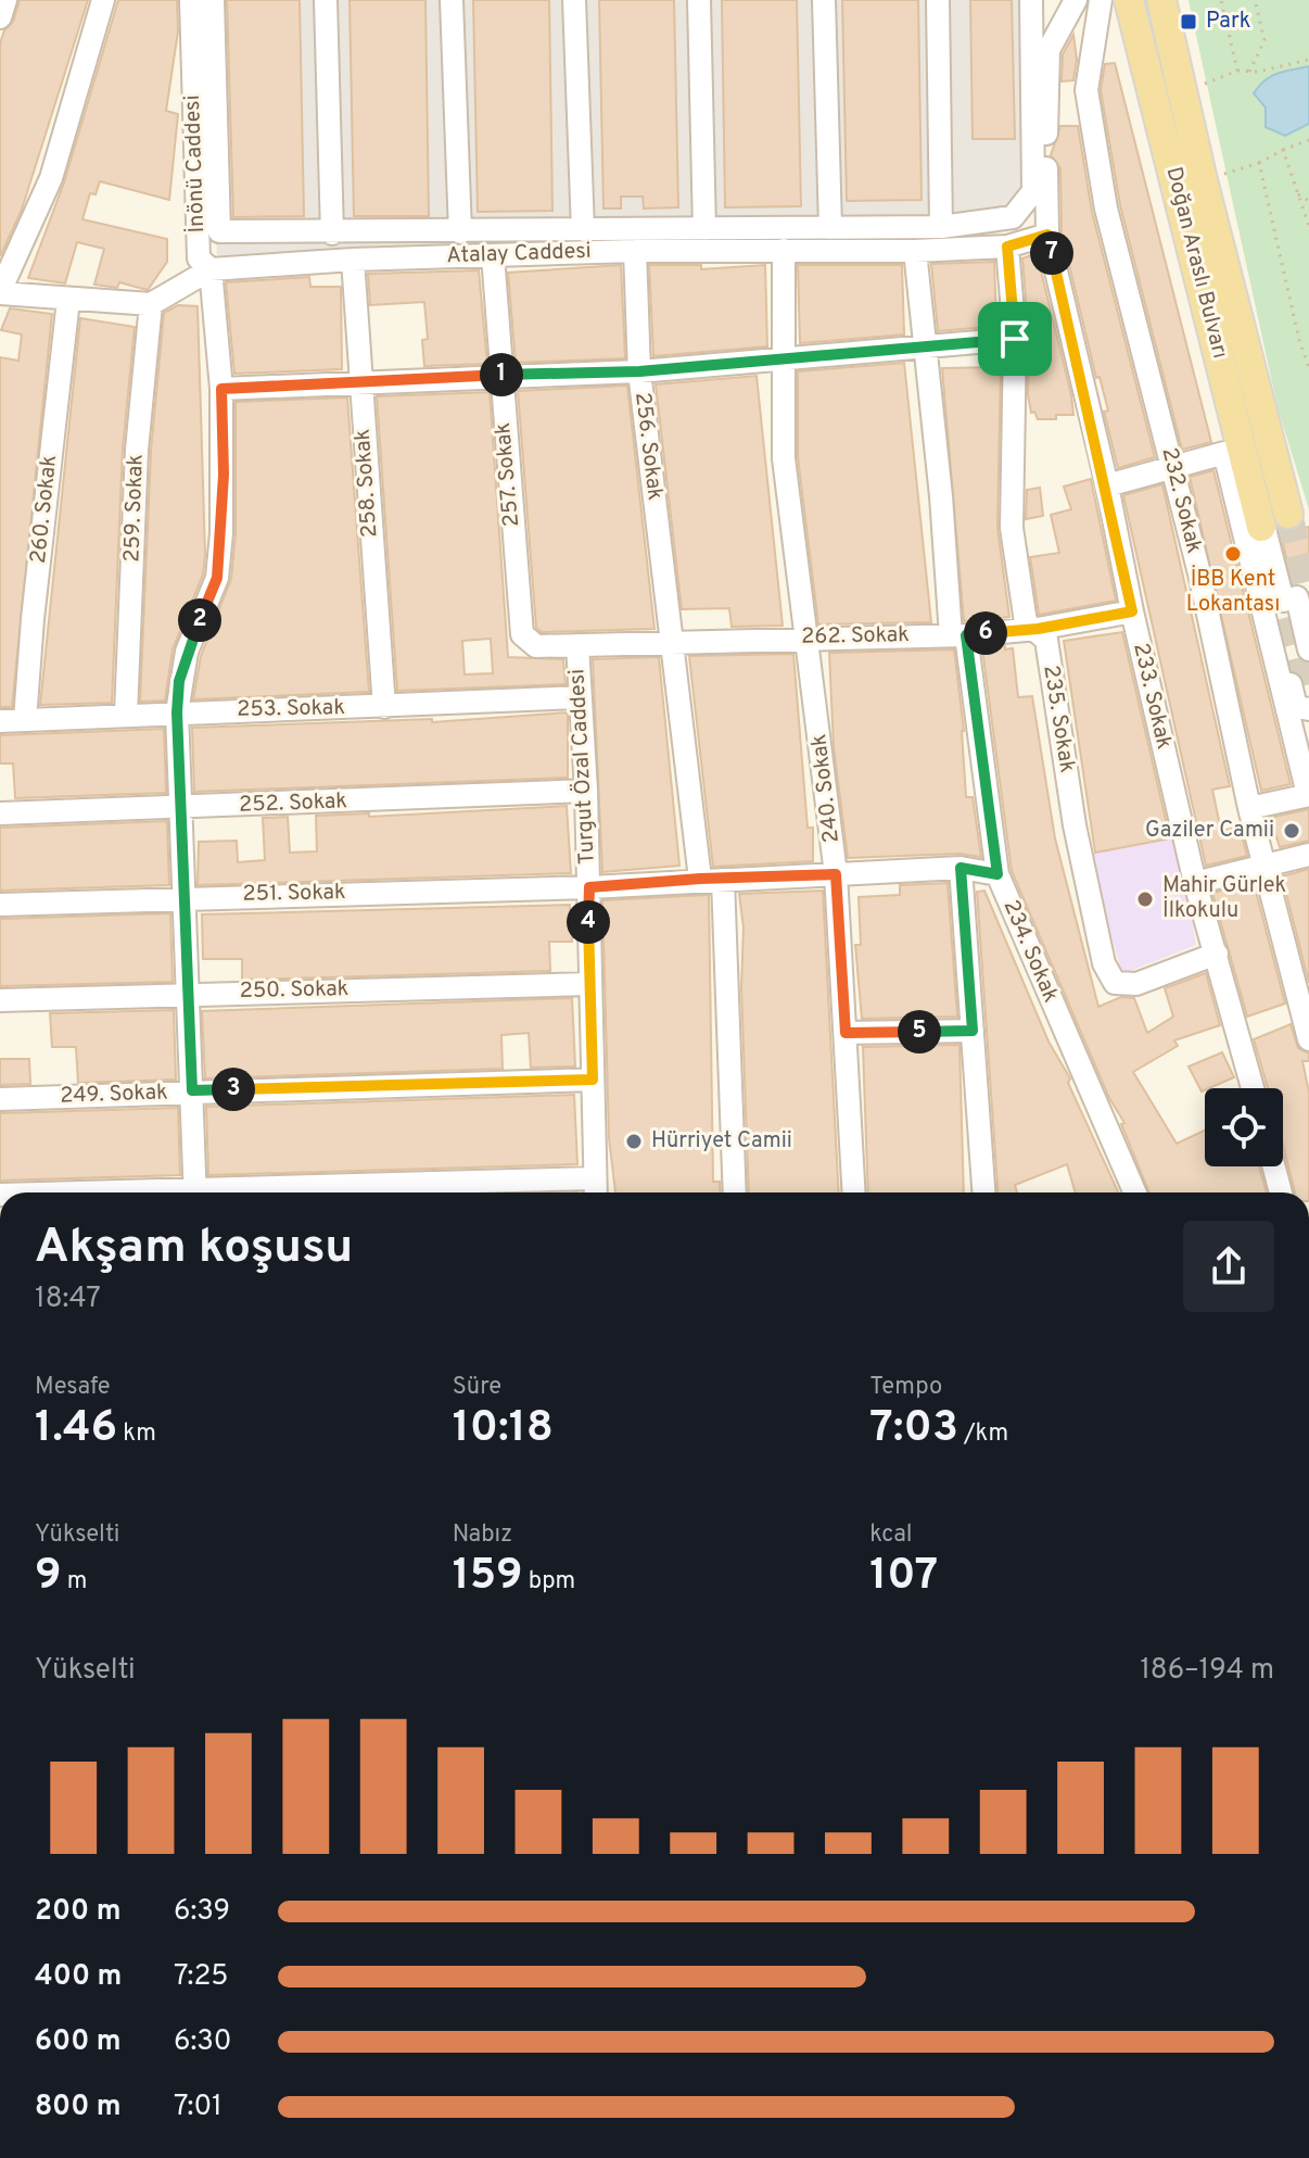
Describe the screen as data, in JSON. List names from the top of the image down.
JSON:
{
  "streets": {
    "main road": ["Doğan Araslı Bulvarı"],
    "street": [
      "İnönü Caddesi",
      "Atalay Caddesi",
      "256. Sokak",
      "257. Sokak",
      "258. Sokak",
      "232. Sokak",
      "259. Sokak",
      "260. Sokak",
      "262. Sokak",
      "233. Sokak",
      "253. Sokak",
      "235. Sokak",
      "Turgut Özal Caddesi",
      "240. Sokak",
      "252. Sokak",
      "251. Sokak",
      "234. Sokak",
      "250. Sokak",
      "249. Sokak"
    ]
  },
  "crossings": [
    ["İnönü Caddesi", "Atalay Caddesi"],
    ["İnönü Caddesi", "253. Sokak"],
    ["İnönü Caddesi", "252. Sokak"],
    ["İnönü Caddesi", "251. Sokak"],
    ["İnönü Caddesi", "250. Sokak"],
    ["İnönü Caddesi", "249. Sokak"],
    ["Atalay Caddesi", "256. Sokak"],
    ["Atalay Caddesi", "257. Sokak"],
    ["Atalay Caddesi", "258. Sokak"],
    ["Atalay Caddesi", "259. Sokak"],
    ["Atalay Caddesi", "233. Sokak"],
    ["Atalay Caddesi", "235. Sokak"],
    ["Atalay Caddesi", "240. Sokak"],
    ["Atalay Caddesi", "234. Sokak"],
    ["256. Sokak", "262. Sokak"],
    ["256. Sokak", "251. Sokak"],
    ["257. Sokak", "262. Sokak"],
    ["257. Sokak", "Turgut Özal Caddesi"],
    ["258. Sokak", "253. Sokak"],
    ["259. Sokak", "253. Sokak"],
    ["260. Sokak", "253. Sokak"],
    ["262. Sokak", "233. Sokak"],
    ["262. Sokak", "235. Sokak"],
    ["262. Sokak", "Turgut Özal Caddesi"],
    ["262. Sokak", "240. Sokak"],
    ["262. Sokak", "234. Sokak"],
    ["233. Sokak", "235. Sokak"],
    ["253. Sokak", "Turgut Özal Caddesi"],
    ["Turgut Özal Caddesi", "252. Sokak"],
    ["Turgut Özal Caddesi", "251. Sokak"],
    ["Turgut Özal Caddesi", "250. Sokak"],
    ["Turgut Özal Caddesi", "249. Sokak"],
    ["240. Sokak", "251. Sokak"],
    ["251. Sokak", "234. Sokak"]
  ],
  "places": {
    "transit": ["Park"],
    "other": [
      "İBB Kent Lokantası",
      "Gaziler Camii",
      "Mahir Gürlek İlkokulu",
      "Hürriyet Camii"
    ]
  },
  "page": {
    "pins": [
      "7",
      "1",
      "2",
      "6",
      "4",
      "5",
      "3"
    ],
    "heading": ["Akşam koşusu", "18:47"],
    "stats": [
      ["Mesafe", "1.46 km"],
      ["Süre", "10:18"],
      ["Tempo", "7:03 /km"],
      ["Yükselti", "9 m"],
      ["Nabız", "159 bpm"],
      ["kcal", "107"]
    ],
    "chart": ["Yükselti", "186–194 m"],
    "list": [
      {
        "name": "200 m",
        "note": "6:39"
      },
      {
        "name": "400 m",
        "note": "7:25"
      },
      {
        "name": "600 m",
        "note": "6:30"
      },
      {
        "name": "800 m",
        "note": "7:01"
      }
    ]
  }
}
